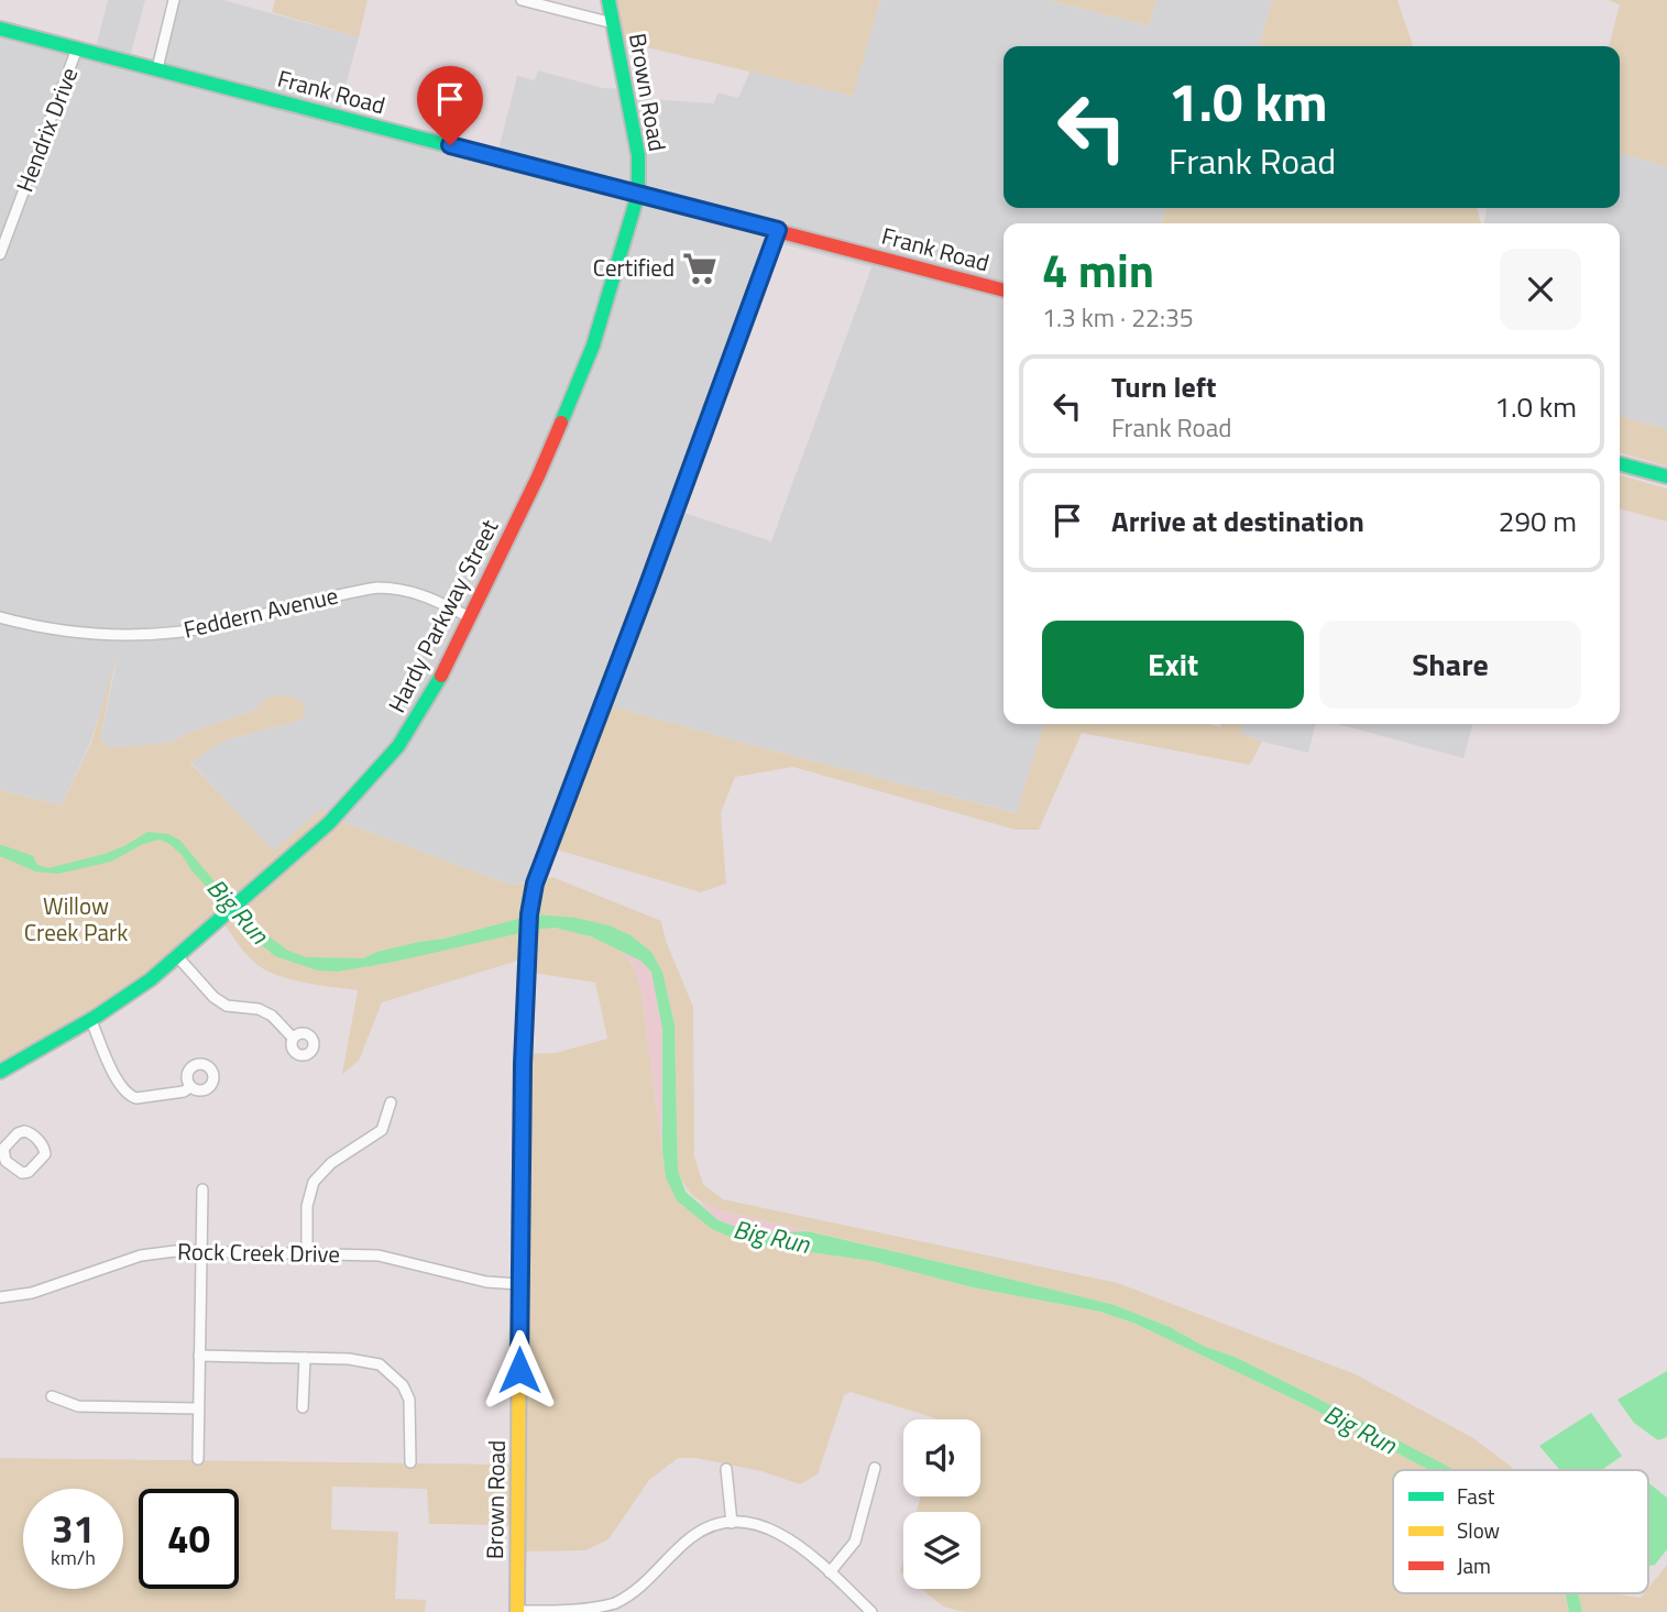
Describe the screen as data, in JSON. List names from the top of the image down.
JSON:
{
  "streets": {
    "main road": ["Frank Road", "Brown Road", "Hardy Parkway Street"],
    "street": ["Hendrix Drive", "Feddern Avenue", "Rock Creek Drive"]
  },
  "crossings": [
    ["Frank Road", "Brown Road"],
    ["Frank Road", "Hendrix Drive"],
    ["Frank Road", "Hardy Parkway Street"],
    ["Brown Road", "Hardy Parkway Street"],
    ["Brown Road", "Rock Creek Drive"],
    ["Feddern Avenue", "Hardy Parkway Street"]
  ],
  "water": ["Big Run"],
  "parks": ["Willow Creek Park"],
  "places": {
    "supermarket": ["Certified"]
  },
  "legend": ["Fast", "Slow", "Jam"],
  "page": {
    "turn": ["1.0 km", "Frank Road"],
    "heading": ["4 min", "1.3 km · 22:35"],
    "list": [
      {
        "name": "Turn left",
        "note": "Frank Road",
        "value": "1.0 km"
      },
      {
        "name": "Arrive at destination",
        "value": "290 m"
      }
    ],
    "buttons": ["Exit", "Share"],
    "speed": "31 km/h",
    "limit": "40"
  }
}
